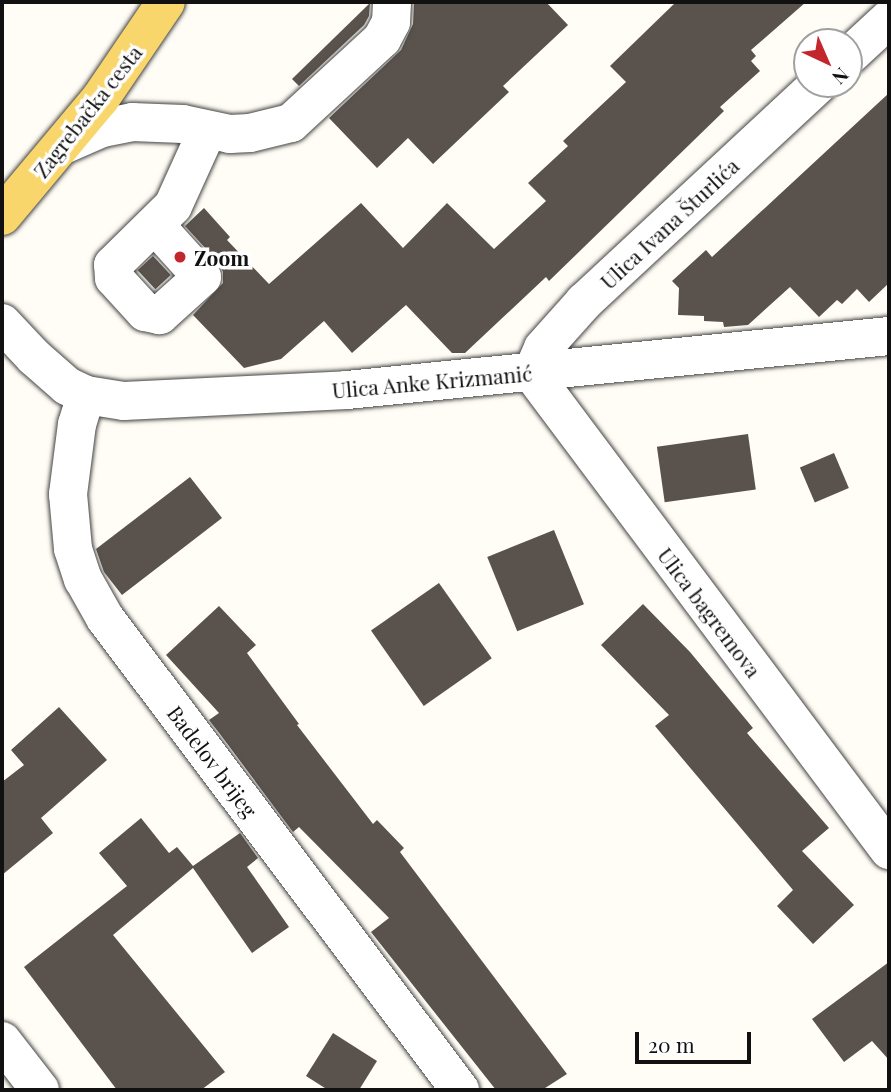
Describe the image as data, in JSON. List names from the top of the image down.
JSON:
{
  "streets": {
    "main road": ["Zagrebačka cesta"],
    "street": [
      "Ulica Ivana Šturlića",
      "Ulica Anke Krizmanić",
      "Ulica bagremova",
      "Badelov brijeg"
    ]
  },
  "crossings": [
    ["Ulica Ivana Šturlića", "Ulica Anke Krizmanić"],
    ["Ulica Ivana Šturlića", "Ulica bagremova"],
    ["Ulica Anke Krizmanić", "Ulica bagremova"],
    ["Ulica Anke Krizmanić", "Badelov brijeg"]
  ],
  "places": ["Zoom"],
  "scale_bar": "20 m",
  "north": "bottom right"
}
